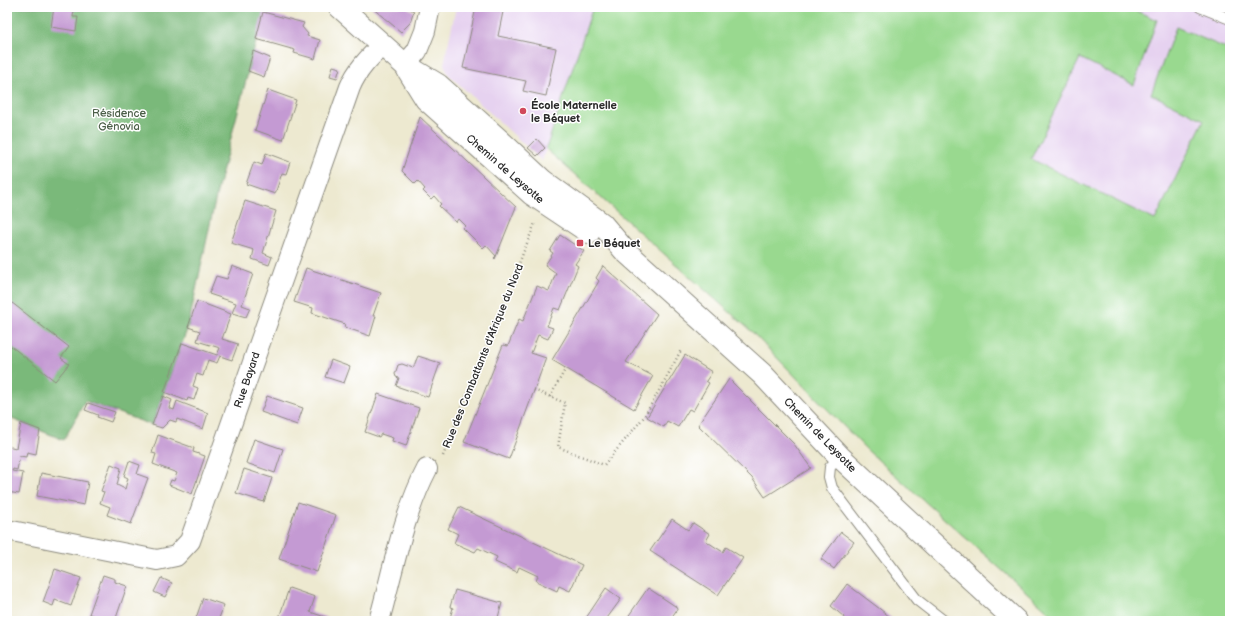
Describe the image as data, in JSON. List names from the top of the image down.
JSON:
{
  "streets": {
    "street": ["Chemin de Leysotte", "Rue Bayard"],
    "path": ["Rue des Combattants d'Afrique du Nord"]
  },
  "crossings": [
    ["Chemin de Leysotte", "Rue des Combattants d'Afrique du Nord"],
    ["Chemin de Leysotte", "Rue Bayard"]
  ],
  "parks": ["Résidence Génovia"],
  "places": {
    "other": ["École Maternelle le Béquet"],
    "transit": ["Le Béquet"]
  }
}
